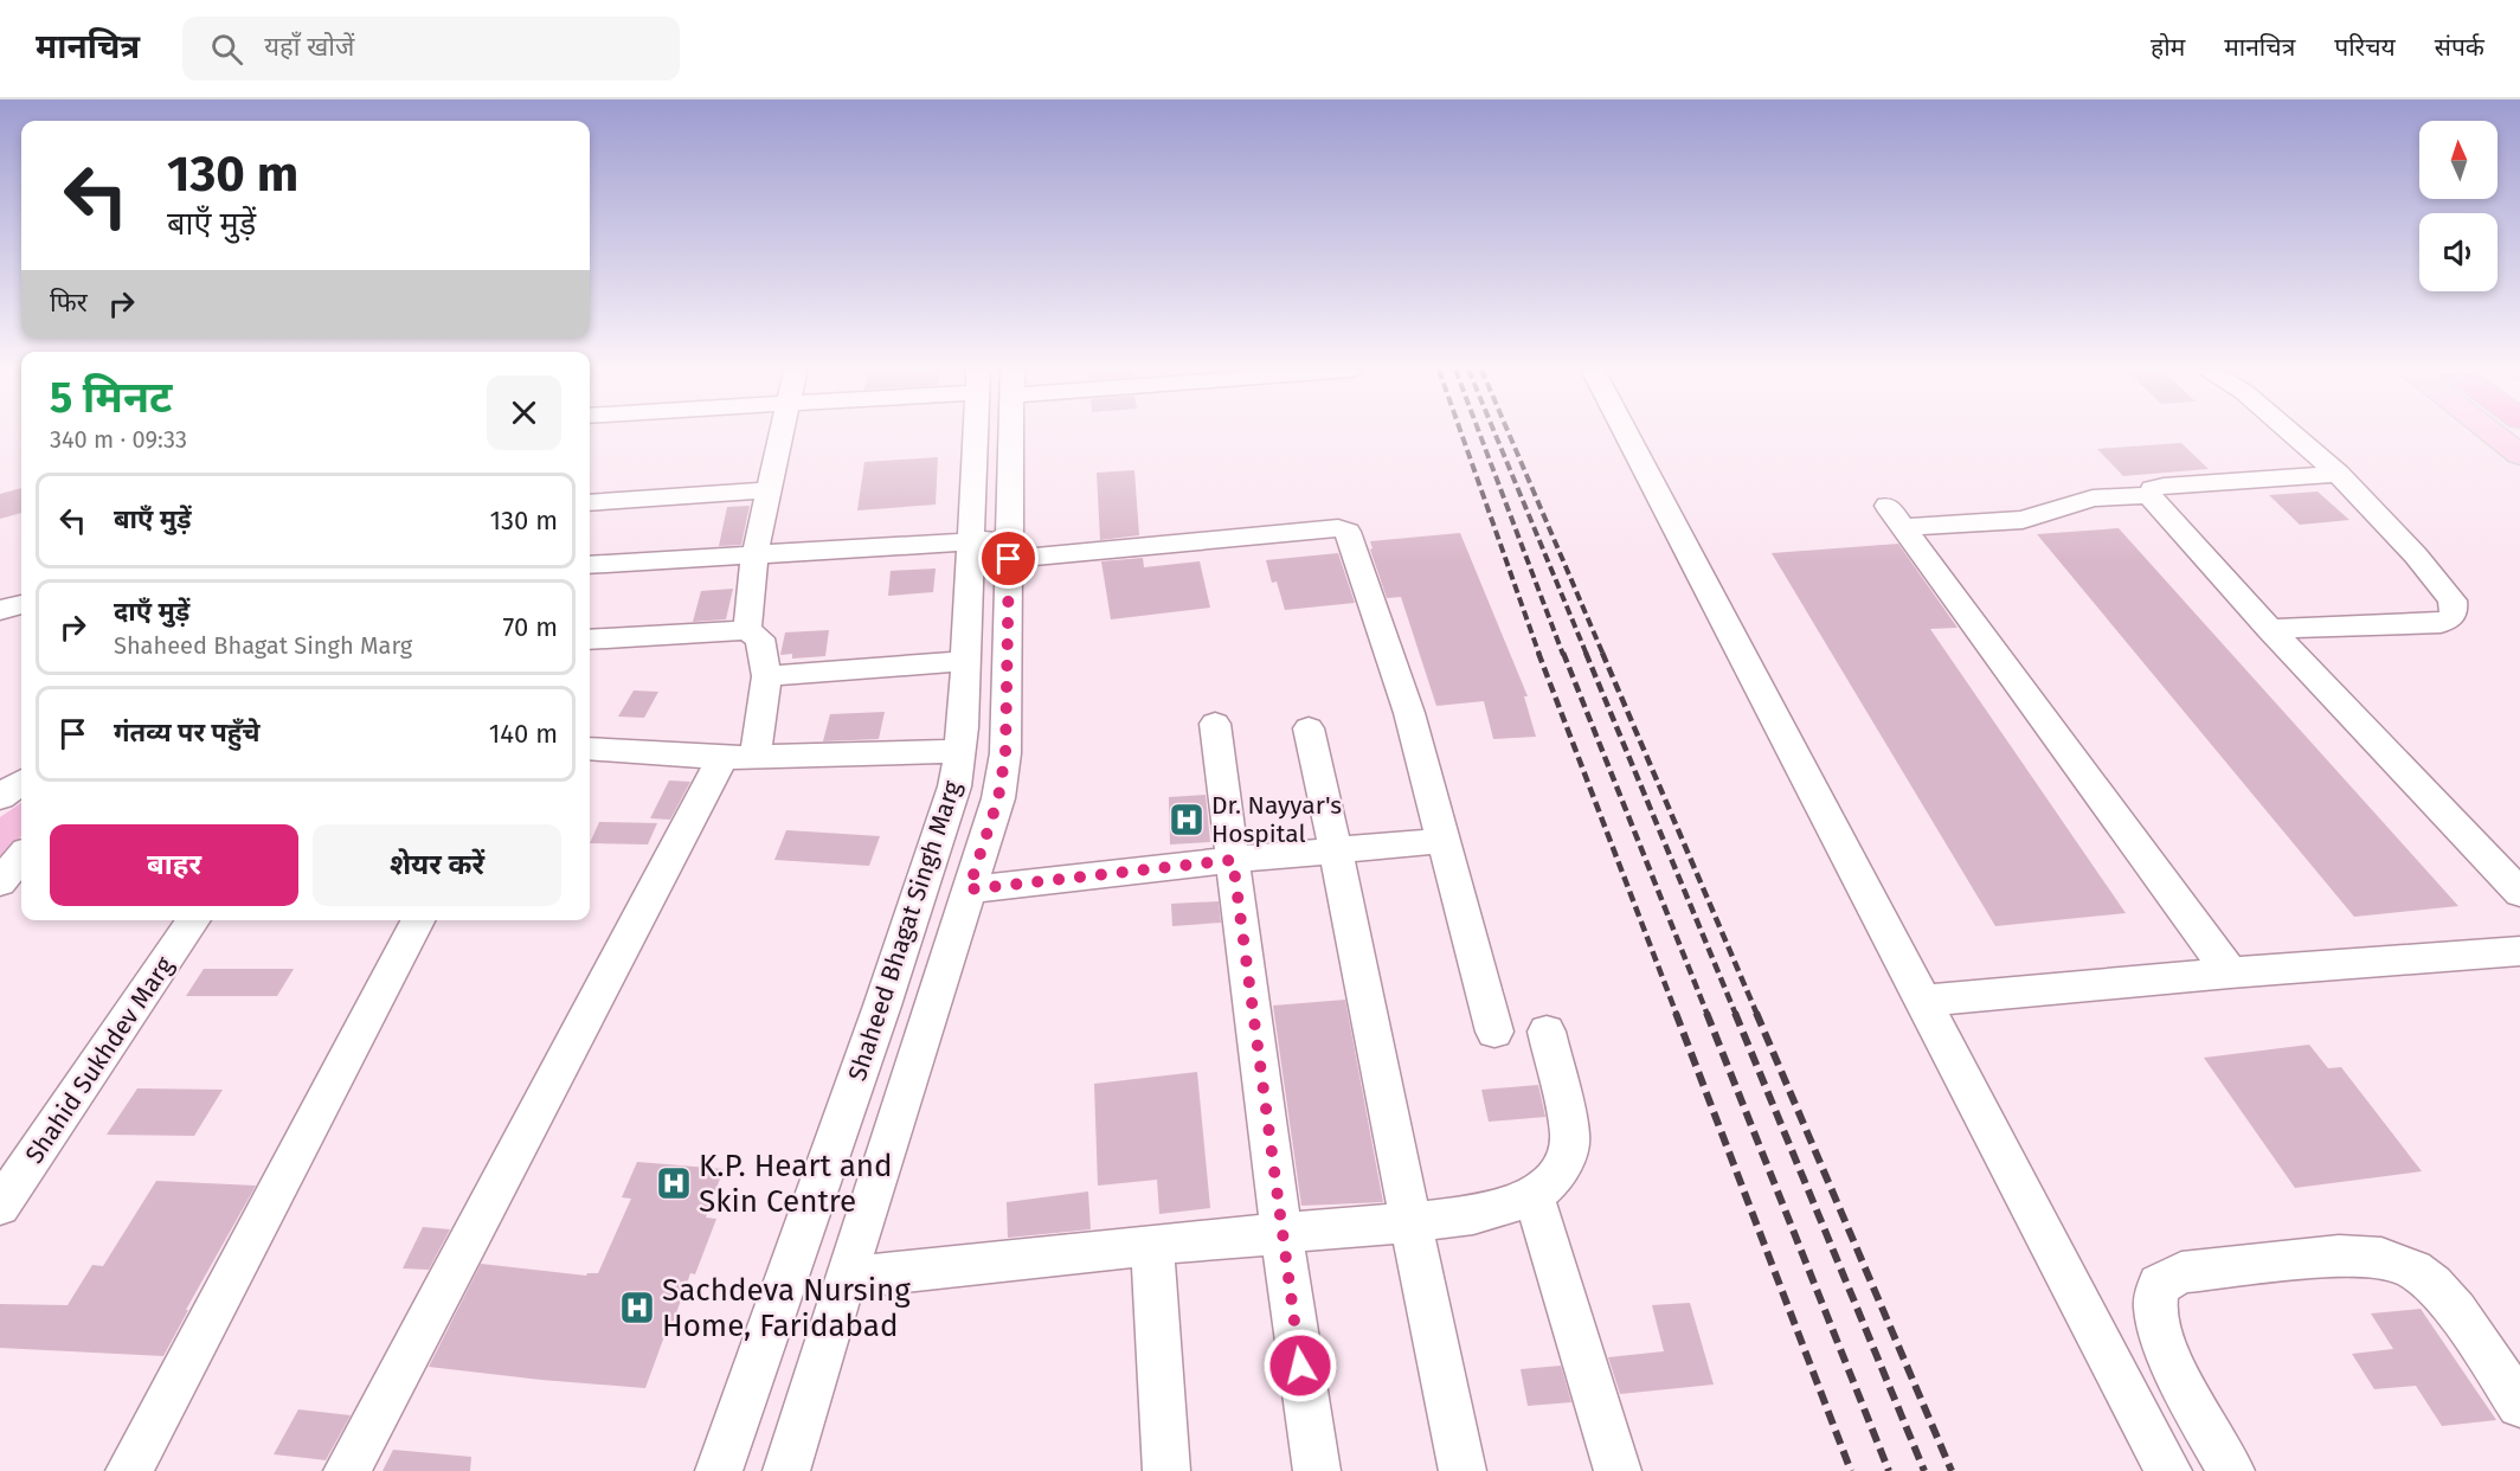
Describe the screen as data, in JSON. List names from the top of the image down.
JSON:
{
  "streets": {
    "street": ["Shaheed Bhagat Singh Marg", "Shahid Sukhdev Marg"]
  },
  "places": {
    "hospital": ["Dr. Nayyar's Hospital", "K.P. Heart and Skin Centre", "Sachdeva Nursing Home, Faridabad"]
  },
  "north": "top",
  "page": {
    "header": "मानचित्र",
    "search": "यहाँ खोजें",
    "nav": [
      "होम",
      "मानचित्र",
      "परिचय",
      "संपर्क"
    ],
    "turn": ["130 m", "बाएँ मुड़ें"],
    "then": "फिर",
    "heading": ["5 मिनट", "340 m · 09:33"],
    "list": [
      {
        "name": "बाएँ मुड़ें",
        "value": "130 m"
      },
      {
        "name": "दाएँ मुड़ें",
        "note": "Shaheed Bhagat Singh Marg",
        "value": "70 m"
      },
      {
        "name": "गंतव्य पर पहुँचे",
        "value": "140 m"
      }
    ],
    "buttons": ["बाहर", "शेयर करें"]
  }
}
